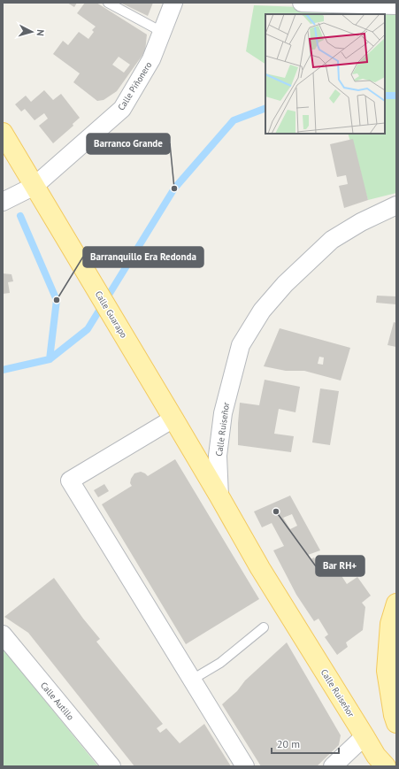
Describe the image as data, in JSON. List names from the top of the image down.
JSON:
{
  "streets": {
    "main road": ["Calle Guarapo", "Calle Ruiseñor"],
    "street": ["Calle Piñonero", "Calle Autillo"]
  },
  "crossings": [
    ["Calle Piñonero", "Calle Guarapo"],
    ["Calle Guarapo", "Calle Ruiseñor"]
  ],
  "places": ["Barranco Grande", "Barranquillo Era Redonda", "Bar RH+"],
  "scale_bar": "20 m",
  "north": "right"
}
